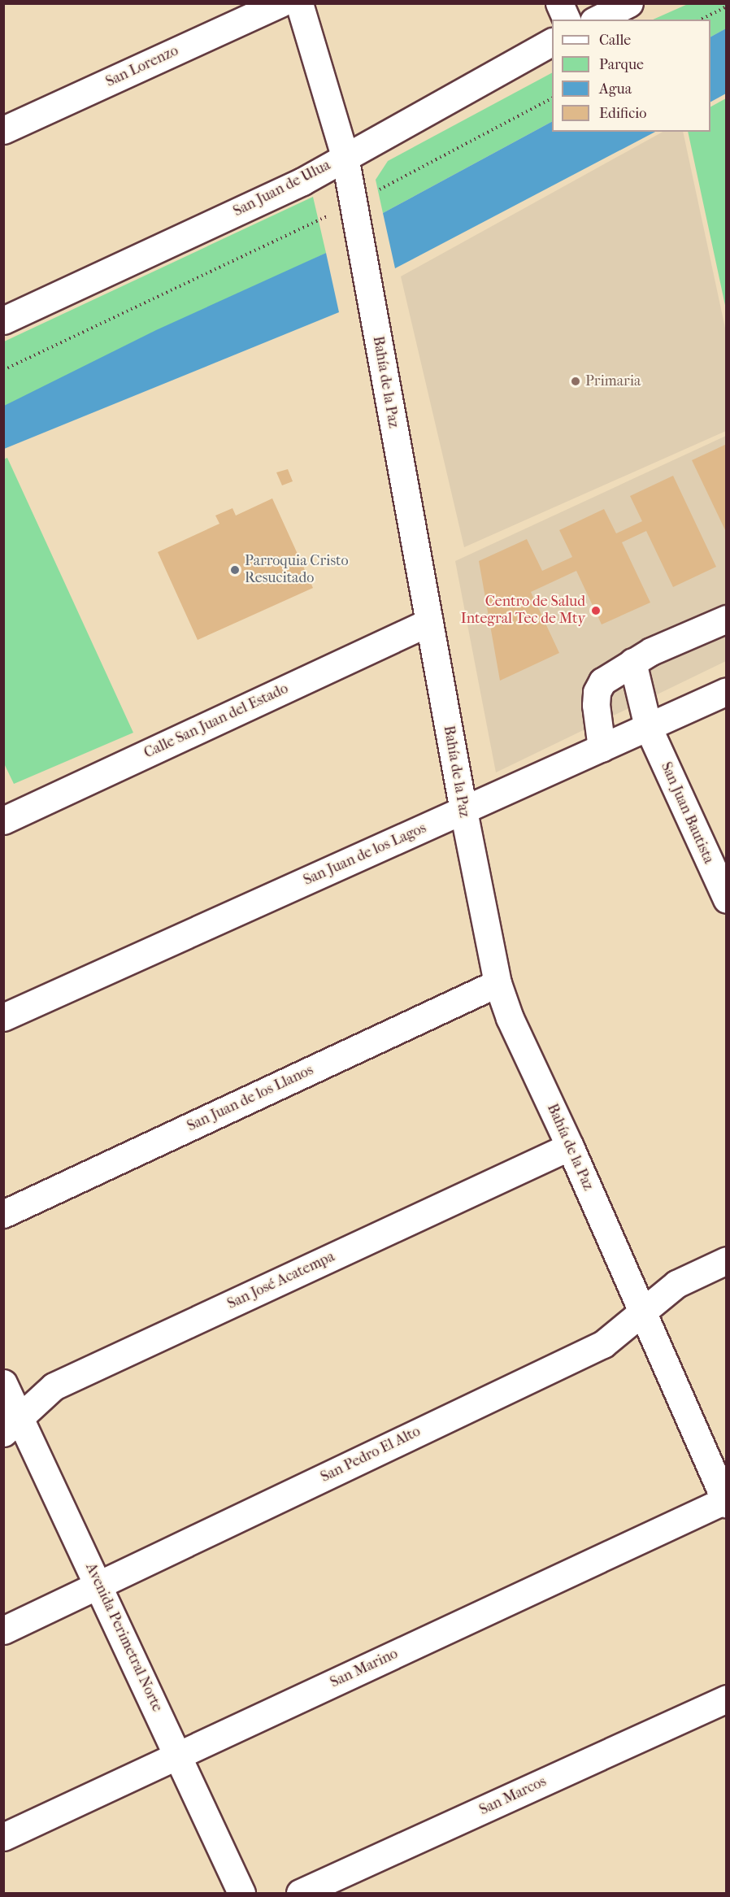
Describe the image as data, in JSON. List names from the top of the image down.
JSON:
{
  "streets": {
    "street": [
      "San Lorenzo",
      "San Juan de Ulua",
      "Bahía de la Paz",
      "Calle San Juan del Estado",
      "San Juan Bautista",
      "San Juan de los Lagos",
      "San Juan de los Llanos",
      "San José Acatempa",
      "San Pedro El Alto",
      "Avenida Perimetral Norte",
      "San Marino",
      "San Marcos"
    ]
  },
  "crossings": [
    ["San Juan de Ulua", "Bahía de la Paz"],
    ["Bahía de la Paz", "Calle San Juan del Estado"],
    ["Bahía de la Paz", "San Juan de los Lagos"],
    ["Bahía de la Paz", "San Juan de los Llanos"],
    ["Bahía de la Paz", "San José Acatempa"],
    ["Bahía de la Paz", "San Pedro El Alto"],
    ["Bahía de la Paz", "San Marino"],
    ["San Juan Bautista", "San Juan de los Lagos"],
    ["San José Acatempa", "Avenida Perimetral Norte"],
    ["San Pedro El Alto", "Avenida Perimetral Norte"],
    ["Avenida Perimetral Norte", "San Marino"]
  ],
  "places": ["Primaria", "Parroquia Cristo Resucitado", "Centro de Salud Integral Tec de Mty"],
  "legend": [
    "Calle",
    "Parque",
    "Agua",
    "Edificio"
  ]
}
